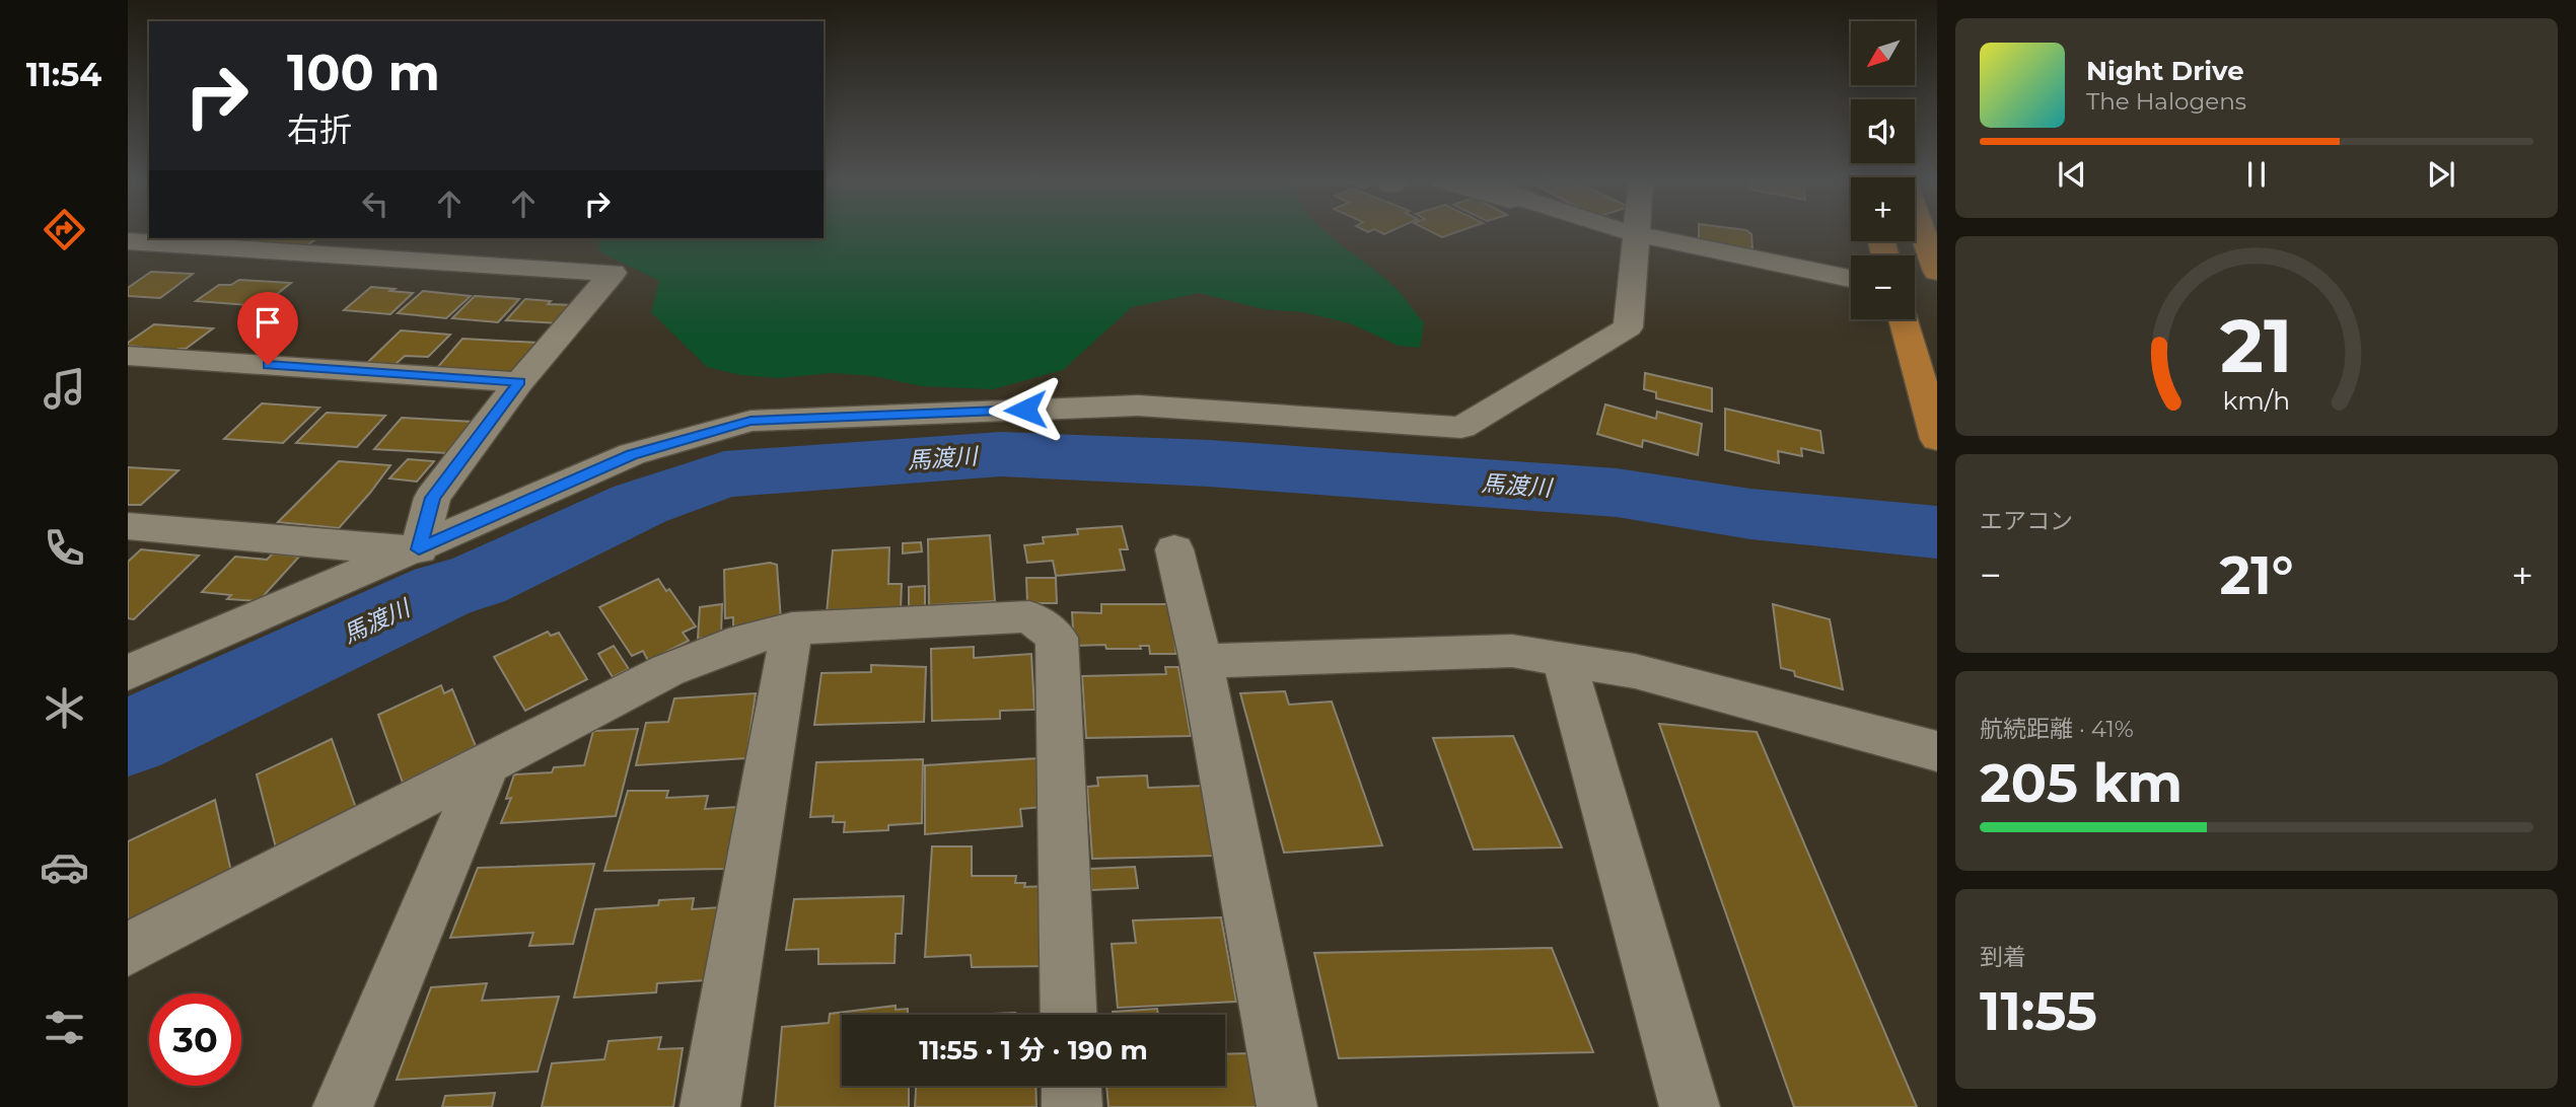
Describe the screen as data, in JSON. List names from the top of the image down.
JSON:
{
  "water": ["馬渡川"],
  "north": "bottom left",
  "page": {
    "tabs": "11:54",
    "map_buttons": ["+", "−"],
    "turn": ["100 m", "右折"],
    "song": ["Night Drive", "The Halogens"],
    "tile": [
      "エアコン",
      ["航続距離 · 41%", "205 km"],
      ["到着", "11:55"]
    ],
    "heat": ["−", "21°", "+"],
    "limit": "30",
    "trip": "11:55 · 1 分 · 190 m",
    "gauge": ["21", "km/h"]
  }
}
